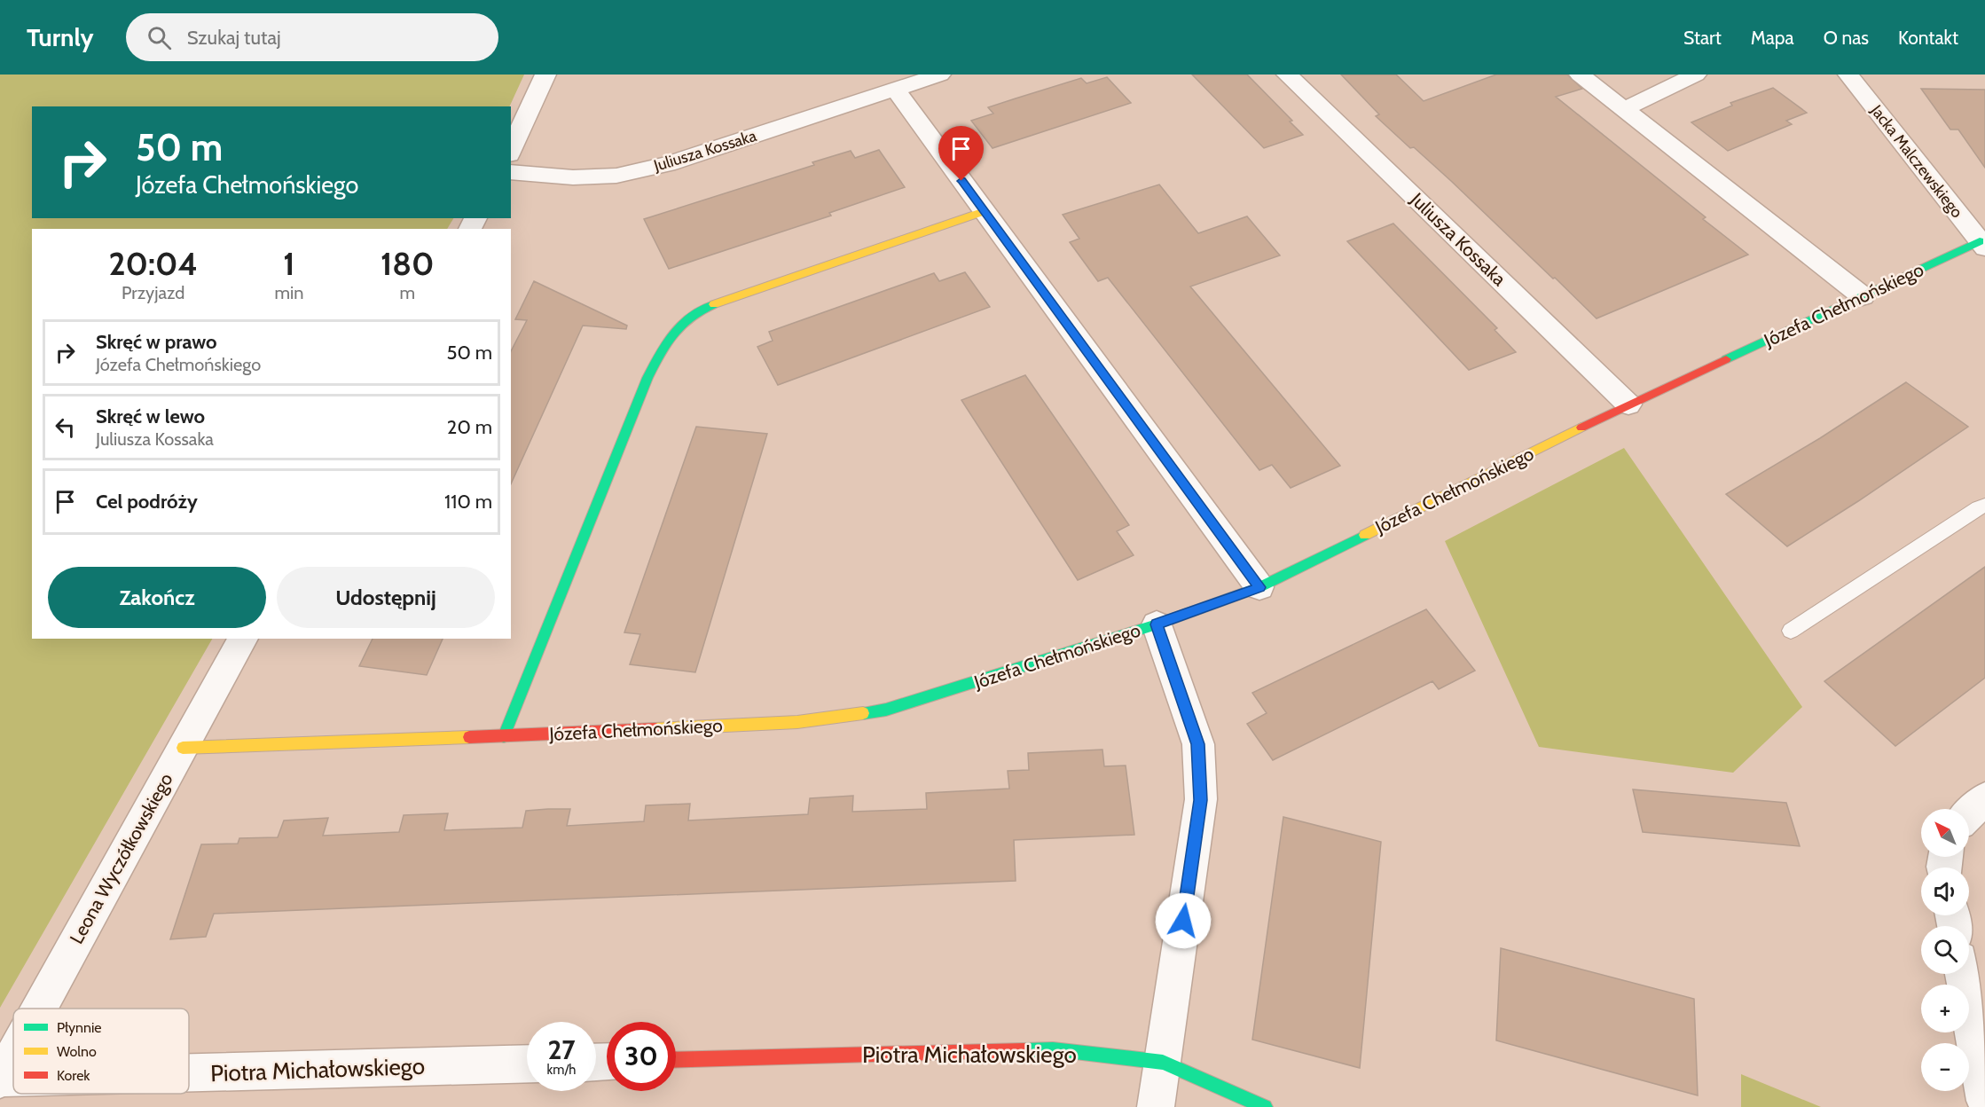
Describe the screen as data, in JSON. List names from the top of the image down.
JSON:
{
  "streets": {
    "street": [
      "Juliusza Kossaka",
      "Jacka Malczewskiego",
      "Józefa Chełmońskiego",
      "Leona Wyczółkowskiego",
      "Piotra Michałowskiego"
    ]
  },
  "crossings": [
    ["Juliusza Kossaka", "Józefa Chełmońskiego"],
    ["Jacka Malczewskiego", "Józefa Chełmońskiego"],
    ["Józefa Chełmońskiego", "Leona Wyczółkowskiego"]
  ],
  "legend": ["Płynnie", "Wolno", "Korek"],
  "north": "top left",
  "page": {
    "header": "Turnly",
    "search": "Szukaj tutaj",
    "nav": [
      "Start",
      "Mapa",
      "O nas",
      "Kontakt"
    ],
    "turn": ["50 m", "Józefa Chełmońskiego"],
    "eta": [
      "20:04",
      "Przyjazd",
      "1",
      "min",
      "180",
      "m"
    ],
    "list": [
      {
        "name": "Skręć w prawo",
        "note": "Józefa Chełmońskiego",
        "value": "50 m"
      },
      {
        "name": "Skręć w lewo",
        "note": "Juliusza Kossaka",
        "value": "20 m"
      },
      {
        "name": "Cel podróży",
        "value": "110 m"
      }
    ],
    "buttons": ["Zakończ", "Udostępnij"],
    "map_buttons": ["+", "−"],
    "speed": "27 km/h",
    "limit": "30"
  }
}
